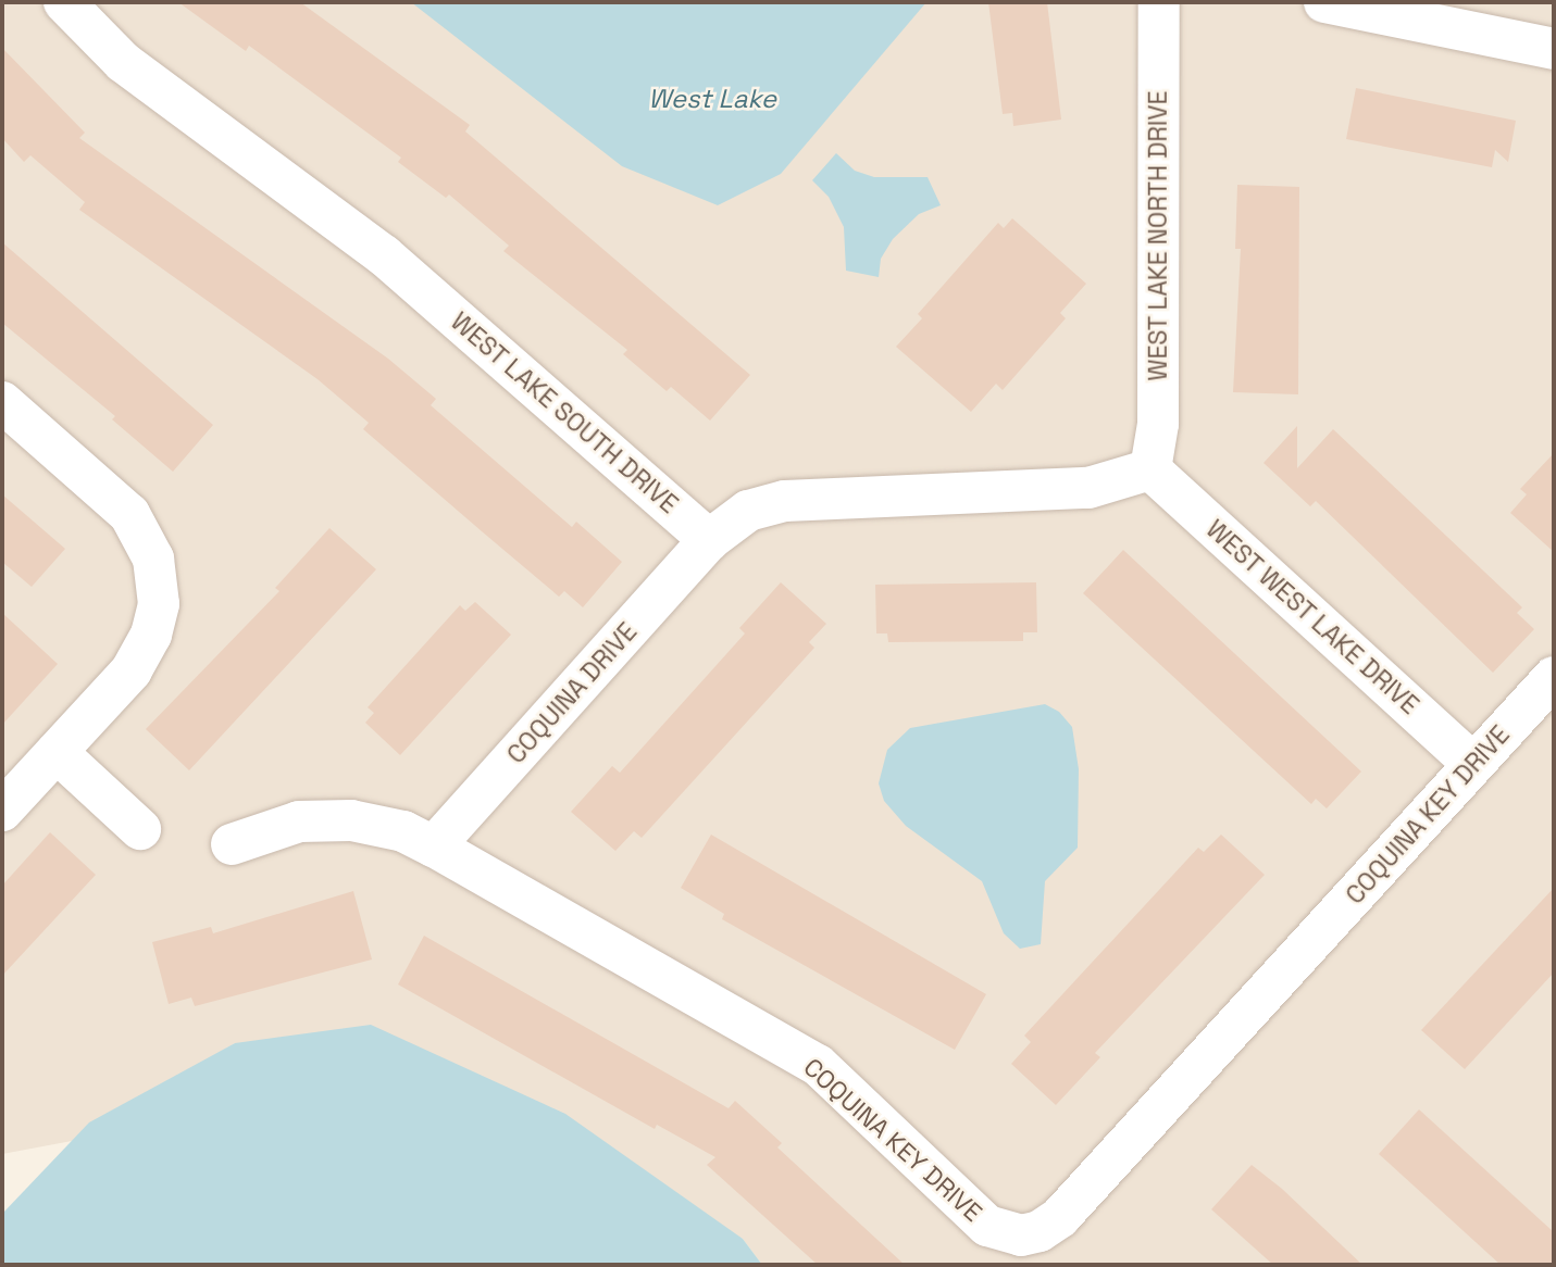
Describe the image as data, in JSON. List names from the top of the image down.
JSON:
{
  "streets": {
    "street": [
      "WEST LAKE NORTH DRIVE",
      "WEST LAKE SOUTH DRIVE",
      "WEST WEST LAKE DRIVE",
      "COQUINA DRIVE",
      "COQUINA KEY DRIVE"
    ]
  },
  "crossings": [
    ["WEST LAKE NORTH DRIVE", "WEST WEST LAKE DRIVE"],
    ["WEST LAKE SOUTH DRIVE", "COQUINA DRIVE"],
    ["WEST WEST LAKE DRIVE", "COQUINA KEY DRIVE"],
    ["COQUINA DRIVE", "COQUINA KEY DRIVE"]
  ],
  "water": ["West Lake"]
}
